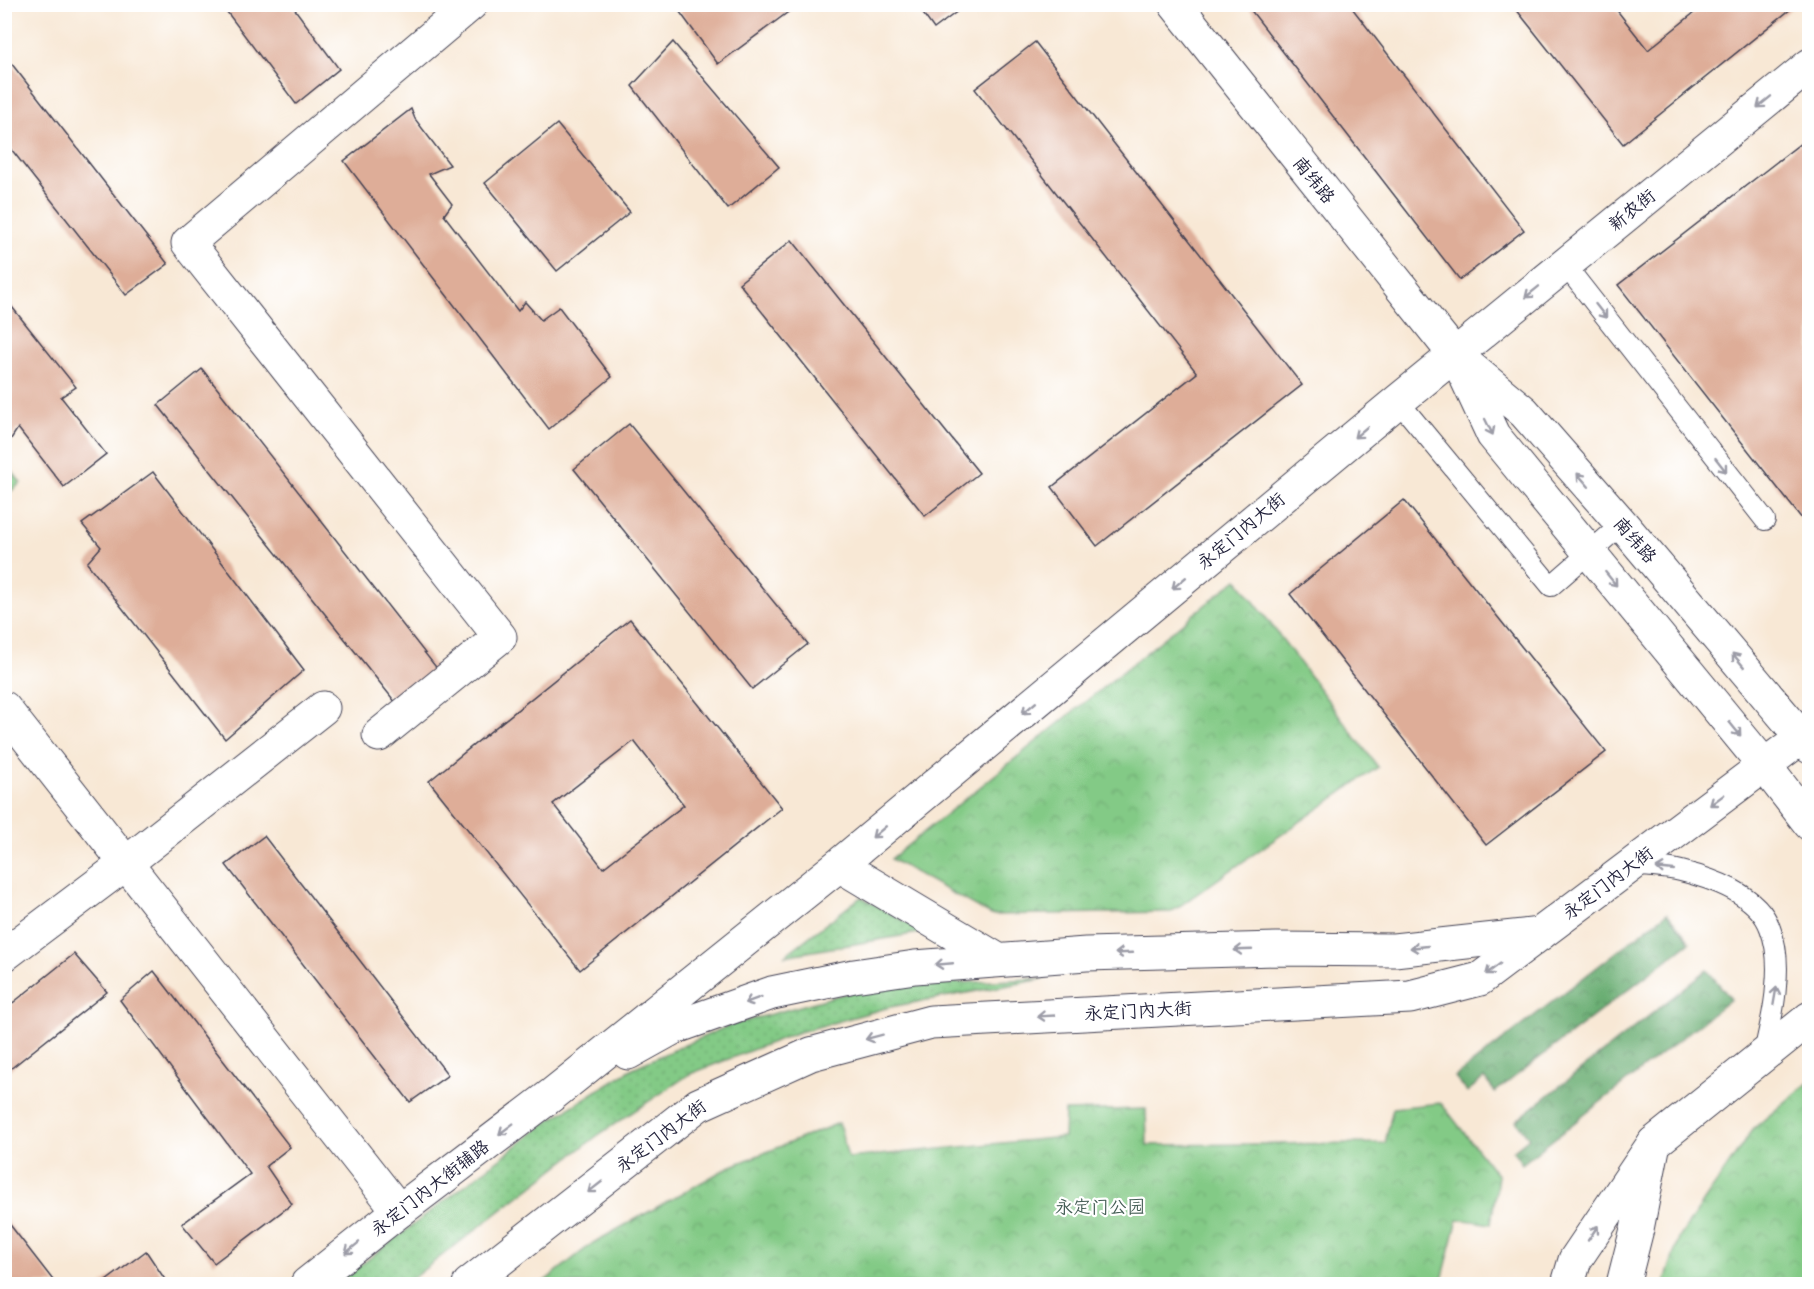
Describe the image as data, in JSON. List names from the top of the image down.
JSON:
{
  "streets": {
    "street": [
      "南纬路",
      "新农街",
      "永定门内大街",
      "永定门内大街辅路"
    ]
  },
  "crossings": [
    ["南纬路", "新农街"],
    ["南纬路", "永定门内大街"],
    ["新农街", "永定门内大街"],
    ["永定门内大街", "永定门内大街辅路"]
  ],
  "one_way": ["新农街", "永定门内大街辅路"],
  "parks": ["永定门公园"]
}
